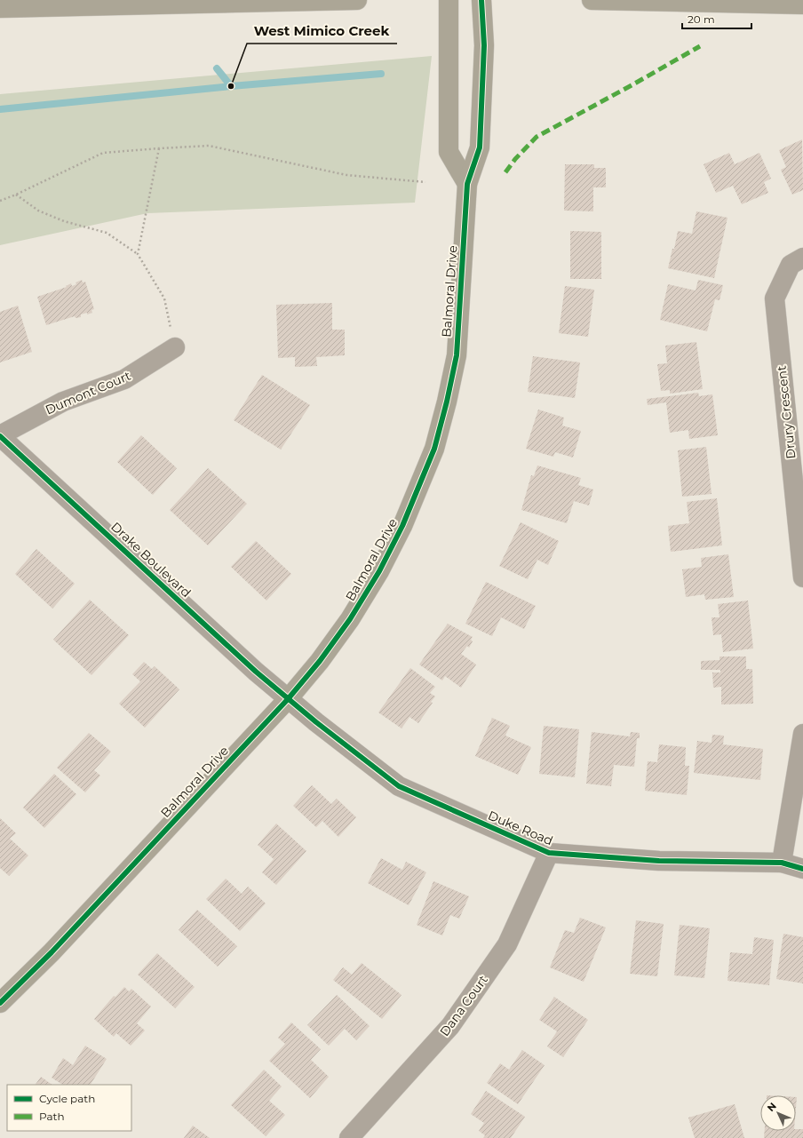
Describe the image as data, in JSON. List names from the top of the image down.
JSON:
{
  "streets": {
    "street": [
      "Balmoral Drive",
      "Dumont Court",
      "Drury Crescent",
      "Drake Boulevard",
      "Duke Road",
      "Dana Court"
    ]
  },
  "crossings": [
    ["Balmoral Drive", "Drake Boulevard"],
    ["Balmoral Drive", "Duke Road"],
    ["Dumont Court", "Drake Boulevard"],
    ["Drake Boulevard", "Duke Road"],
    ["Duke Road", "Dana Court"]
  ],
  "places": ["West Mimico Creek"],
  "legend": ["Cycle path", "Path"],
  "scale_bar": "20 m",
  "north": "top left"
}
